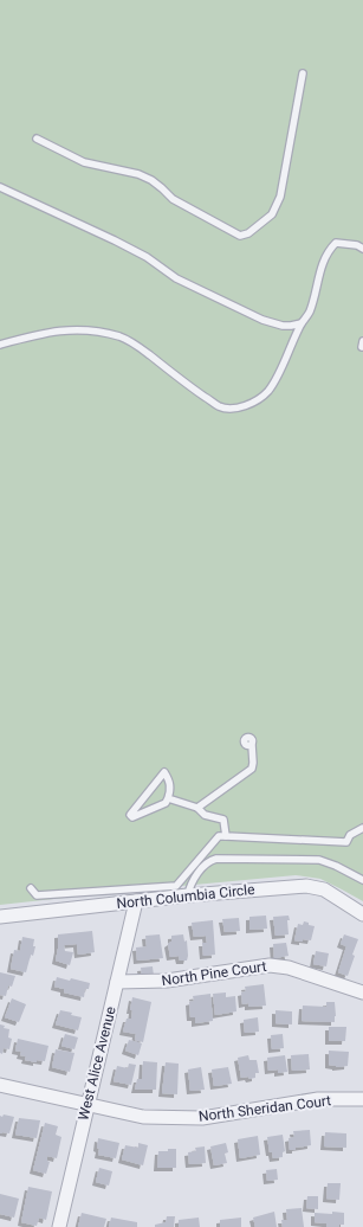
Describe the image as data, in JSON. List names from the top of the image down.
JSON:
{
  "streets": {
    "street": [
      "North Columbia Circle",
      "North Pine Court",
      "West Alice Avenue",
      "North Sheridan Court"
    ]
  },
  "crossings": [
    ["North Columbia Circle", "West Alice Avenue"],
    ["North Pine Court", "West Alice Avenue"],
    ["West Alice Avenue", "North Sheridan Court"]
  ]
}
